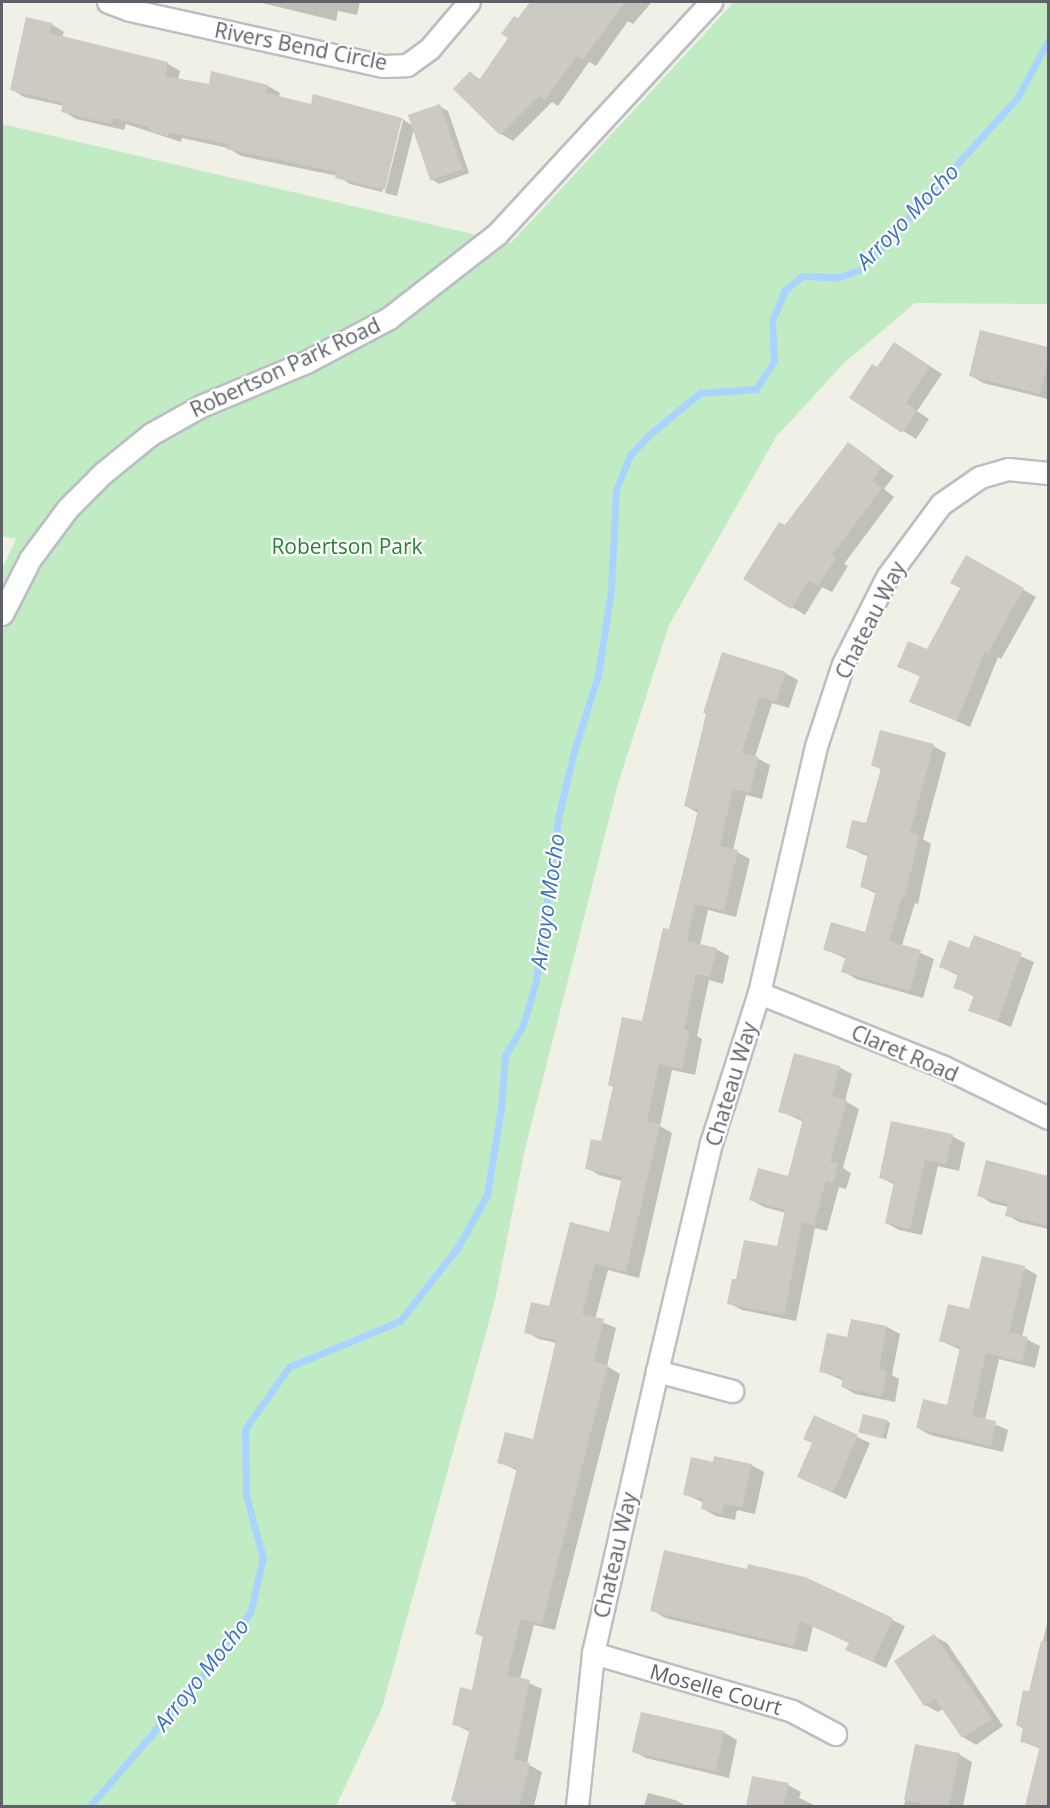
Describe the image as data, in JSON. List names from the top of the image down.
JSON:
{
  "streets": {
    "street": [
      "Rivers Bend Circle",
      "Robertson Park Road",
      "Chateau Way",
      "Claret Road",
      "Moselle Court"
    ]
  },
  "crossings": [
    ["Chateau Way", "Claret Road"],
    ["Chateau Way", "Moselle Court"]
  ],
  "water": ["Arroyo Mocho"],
  "parks": ["Robertson Park"]
}
